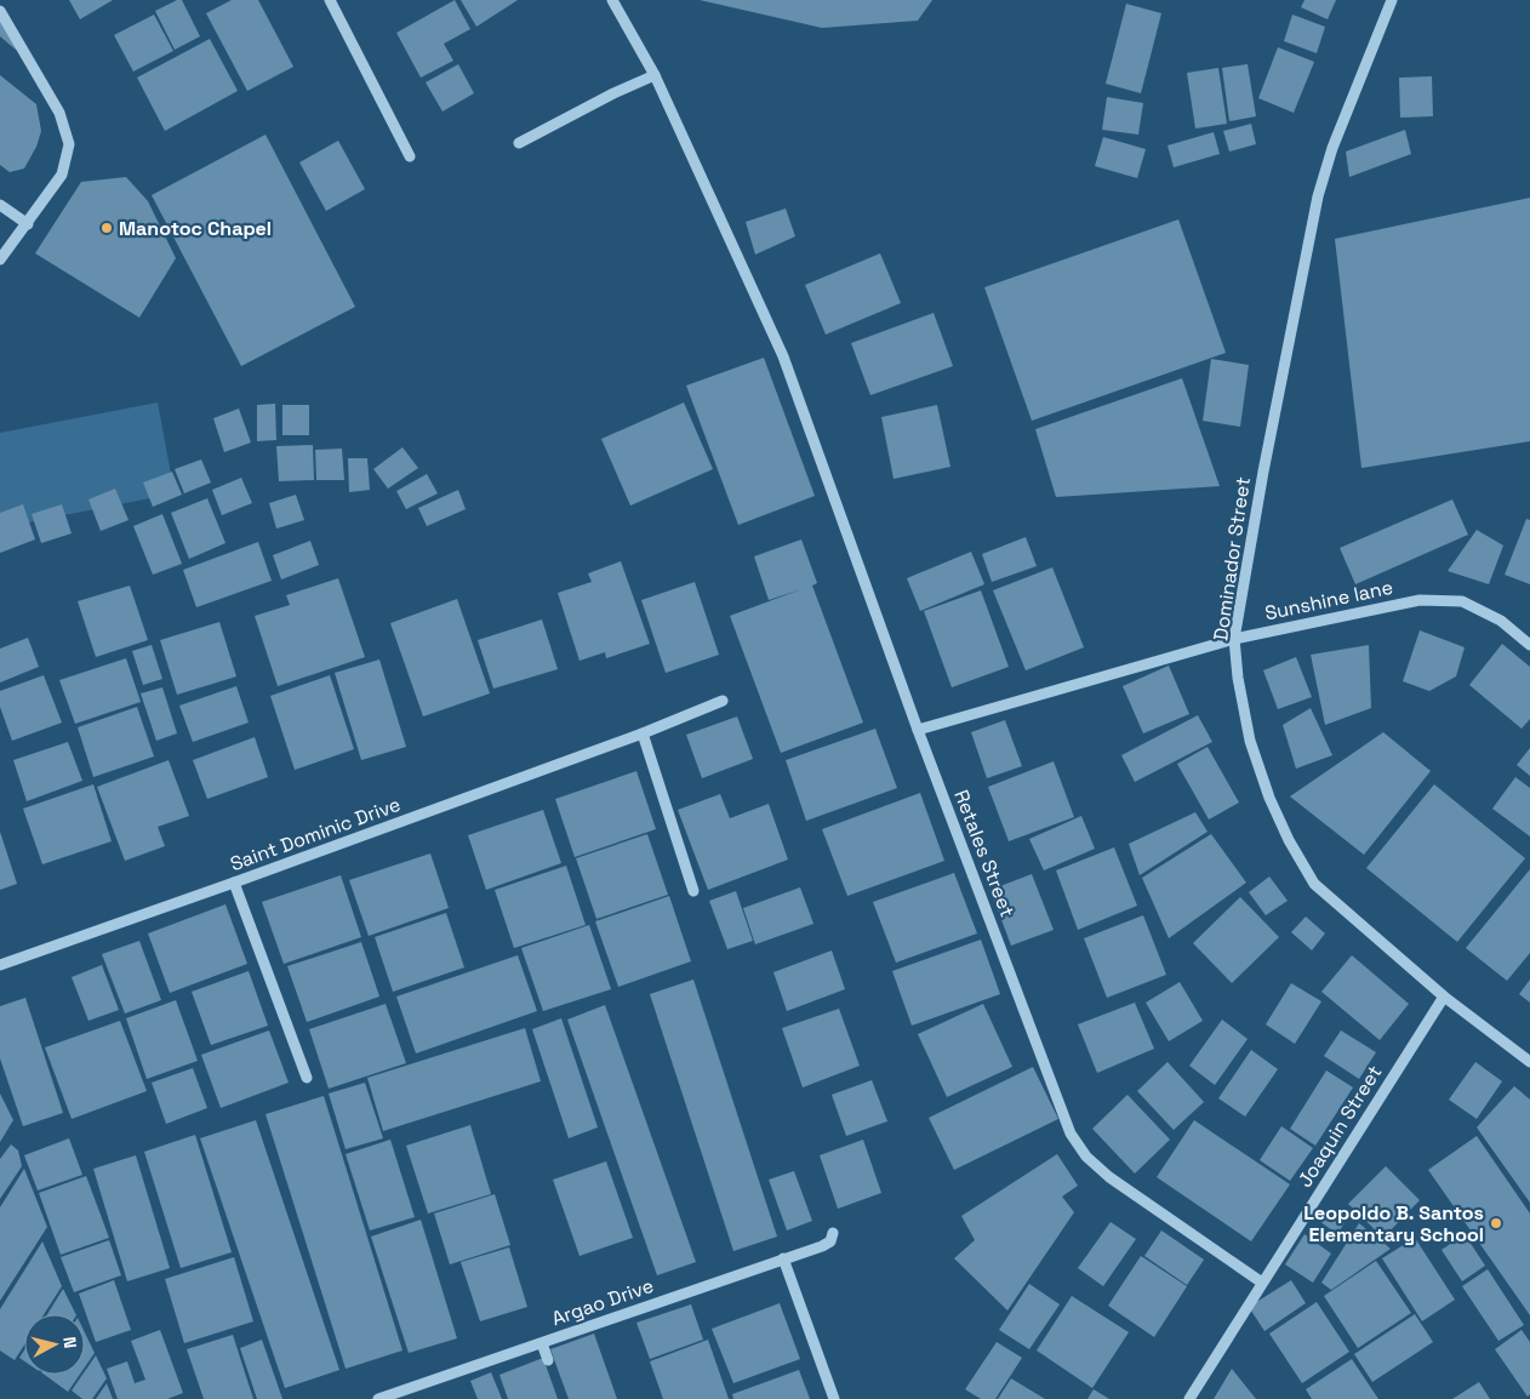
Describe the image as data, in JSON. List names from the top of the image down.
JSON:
{
  "streets": {
    "street": [
      "Dominador Street",
      "Sunshine lane",
      "Saint Dominic Drive",
      "Retales Street",
      "Joaquin Street",
      "Argao Drive"
    ]
  },
  "crossings": [
    ["Dominador Street", "Sunshine lane"],
    ["Dominador Street", "Joaquin Street"],
    ["Sunshine lane", "Retales Street"],
    ["Retales Street", "Joaquin Street"]
  ],
  "places": ["Manotoc Chapel", "Leopoldo B. Santos Elementary School"],
  "north": "right"
}
